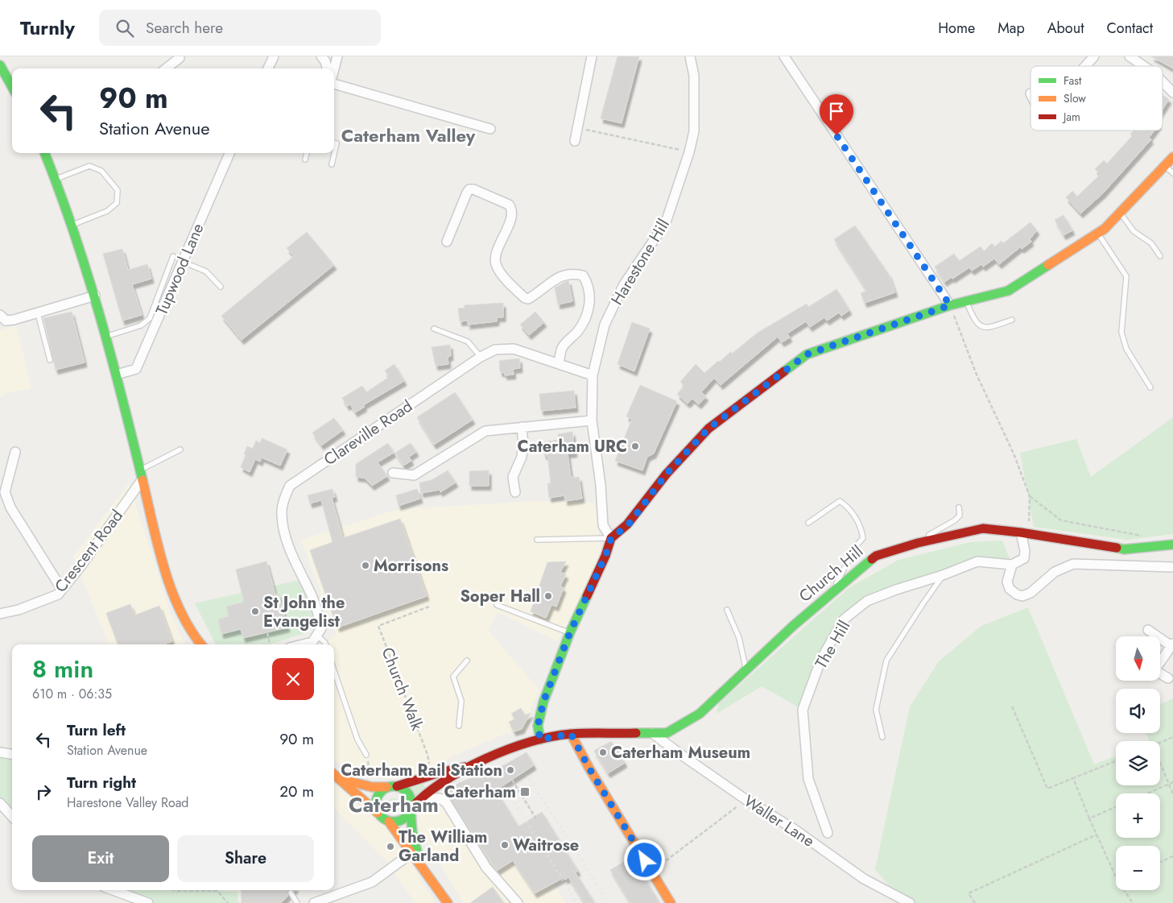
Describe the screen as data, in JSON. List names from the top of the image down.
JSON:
{
  "streets": {
    "main road": ["Church Hill"],
    "street": [
      "Harestone Hill",
      "Tupwood Lane",
      "Clareville Road",
      "Crescent Road",
      "The Hill",
      "Waller Lane"
    ],
    "path": ["Church Walk"]
  },
  "crossings": [
    ["Harestone Hill", "Clareville Road"],
    ["Church Hill", "Waller Lane"]
  ],
  "districts": ["Caterham Valley", "Caterham"],
  "places": {
    "other": [
      "Caterham URC",
      "Morrisons",
      "Soper Hall",
      "St John the Evangelist",
      "Caterham Museum",
      "Caterham Rail Station",
      "Waitrose",
      "The William Garland"
    ],
    "transit": ["Caterham"]
  },
  "legend": ["Fast", "Slow", "Jam"],
  "north": "bottom",
  "page": {
    "header": "Turnly",
    "search": "Search here",
    "nav": [
      "Home",
      "Map",
      "About",
      "Contact"
    ],
    "turn": ["90 m", "Station Avenue"],
    "map_buttons": ["+", "−"],
    "heading": ["8 min", "610 m · 06:35"],
    "list": [
      {
        "name": "Turn left",
        "note": "Station Avenue",
        "value": "90 m"
      },
      {
        "name": "Turn right",
        "note": "Harestone Valley Road",
        "value": "20 m"
      }
    ],
    "buttons": ["Exit", "Share"]
  }
}
